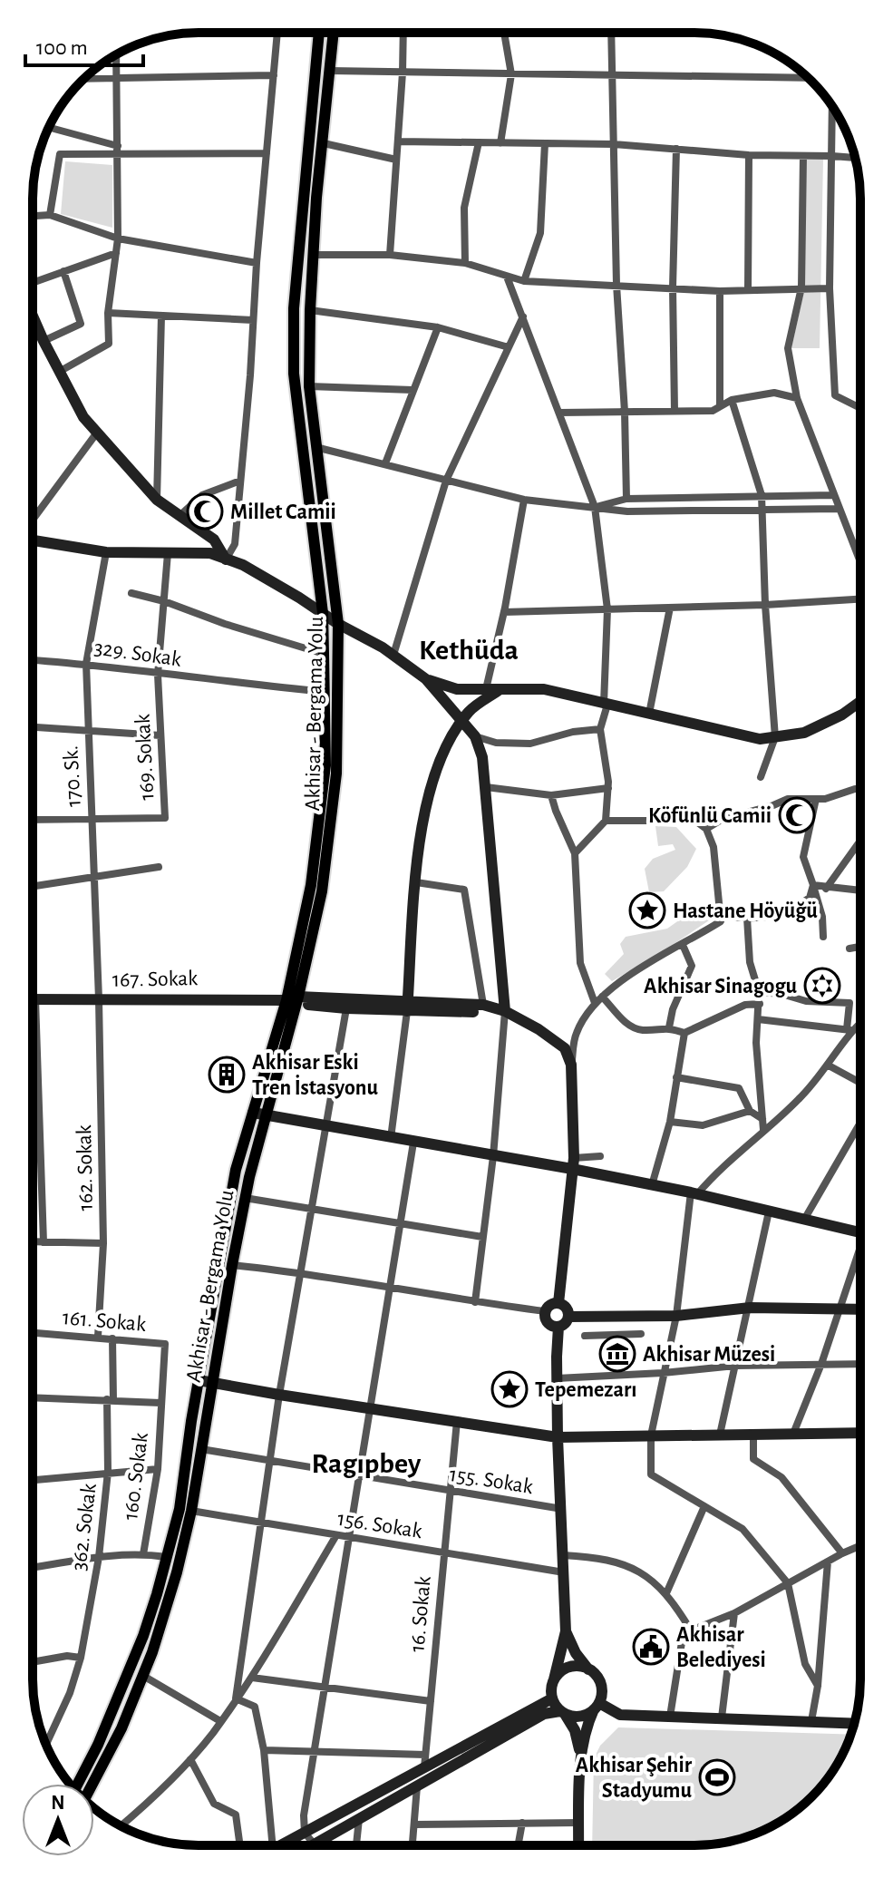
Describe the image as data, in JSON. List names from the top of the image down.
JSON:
{
  "streets": {
    "main road": ["Akhisar - Bergama Yolu"],
    "street": [
      "329. Sokak",
      "169. Sokak",
      "170. Sk.",
      "167. Sokak",
      "162. Sokak",
      "161. Sokak",
      "160. Sokak",
      "155. Sokak",
      "156. Sokak",
      "362. Sokak",
      "16. Sokak"
    ]
  },
  "crossings": [
    ["329. Sokak", "Akhisar - Bergama Yolu"],
    ["329. Sokak", "169. Sokak"],
    ["329. Sokak", "170. Sk."],
    ["Akhisar - Bergama Yolu", "167. Sokak"],
    ["Akhisar - Bergama Yolu", "155. Sokak"],
    ["Akhisar - Bergama Yolu", "156. Sokak"],
    ["169. Sokak", "170. Sk."],
    ["170. Sk.", "167. Sokak"],
    ["170. Sk.", "162. Sokak"],
    ["167. Sokak", "162. Sokak"],
    ["162. Sokak", "161. Sokak"],
    ["161. Sokak", "160. Sokak"],
    ["161. Sokak", "362. Sokak"],
    ["155. Sokak", "16. Sokak"],
    ["156. Sokak", "16. Sokak"]
  ],
  "districts": ["Kethüda", "Ragıpbey"],
  "places": {
    "mosque": ["Millet Camii", "Köfünlü Camii"],
    "place": ["Hastane Höyüğü", "Tepemezarı"],
    "synagogue": ["Akhisar Sinagogu"],
    "building": ["Akhisar Eski Tren İstasyonu"],
    "museum": ["Akhisar Müzesi"],
    "public building": ["Akhisar Belediyesi"],
    "sports": ["Akhisar Şehir Stadyumu"]
  },
  "scale_bar": "100 m",
  "north": "top"
}
